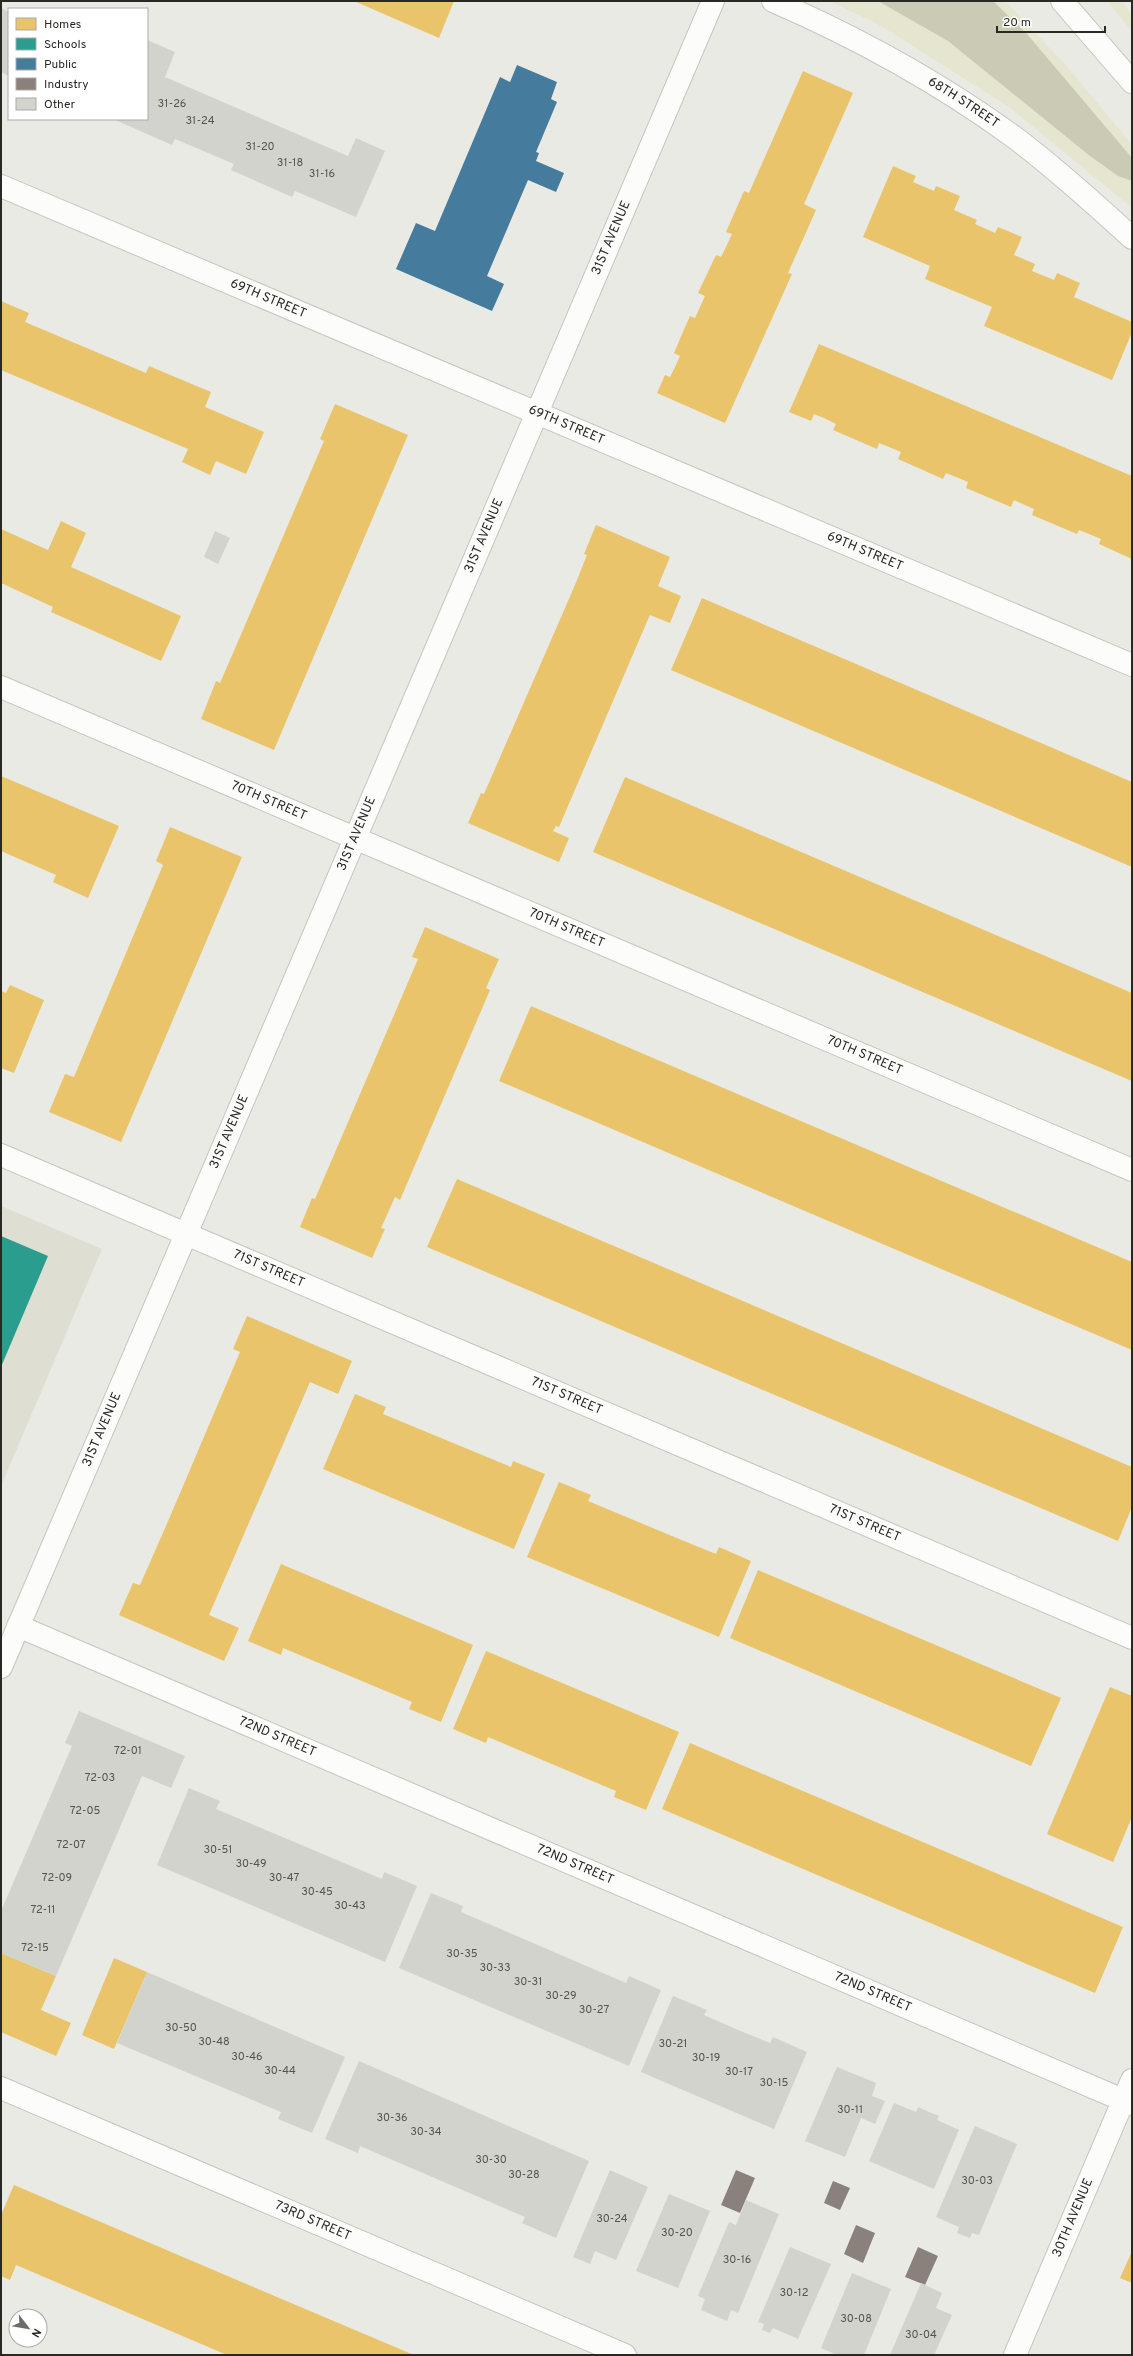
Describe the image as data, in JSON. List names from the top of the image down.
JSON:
{
  "streets": {
    "main road": [
      "68TH STREET",
      "31ST AVENUE",
      "69TH STREET",
      "70TH STREET",
      "71ST STREET",
      "72ND STREET",
      "30TH AVENUE",
      "73RD STREET"
    ]
  },
  "crossings": [
    ["31ST AVENUE", "69TH STREET"],
    ["31ST AVENUE", "70TH STREET"],
    ["31ST AVENUE", "71ST STREET"],
    ["31ST AVENUE", "72ND STREET"],
    ["72ND STREET", "30TH AVENUE"]
  ],
  "house_numbers": [
    "31-26",
    "31-24",
    "31-20",
    "31-18",
    "31-16",
    "72-01",
    "72-03",
    "72-05",
    "72-07",
    "30-51",
    "30-49",
    "72-09",
    "30-47",
    "30-45",
    "30-43",
    "72-11",
    "72-15",
    "30-35",
    "30-33",
    "30-31",
    "30-29",
    "30-27",
    "30-50",
    "30-48",
    "30-21",
    "30-46",
    "30-19",
    "30-44",
    "30-17",
    "30-15",
    "30-11",
    "30-36",
    "30-34",
    "30-30",
    "30-28",
    "30-03",
    "30-24",
    "30-20",
    "30-16",
    "30-12",
    "30-08",
    "30-04"
  ],
  "legend": [
    "Homes",
    "Schools",
    "Public",
    "Industry",
    "Other"
  ],
  "scale_bar": "20 m",
  "north": "bottom right"
}
